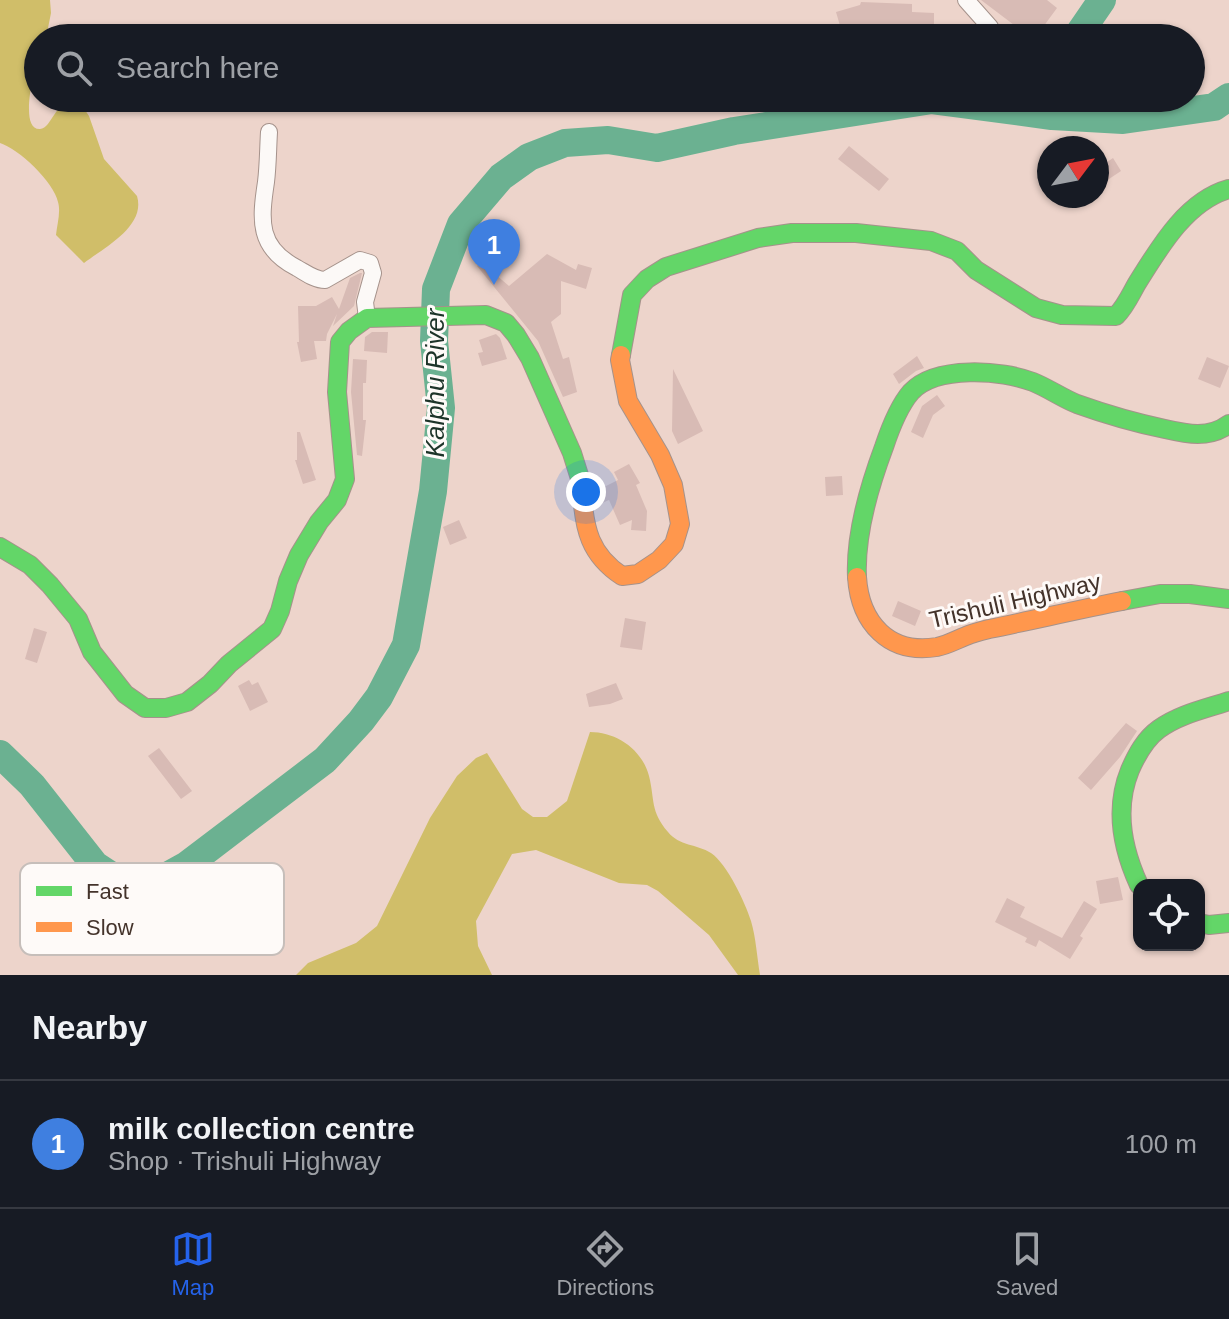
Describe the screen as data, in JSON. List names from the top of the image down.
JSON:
{
  "streets": {
    "street": ["Trishuli Highway"]
  },
  "water": ["Kalphu River"],
  "legend": ["Fast", "Slow"],
  "north": "top right",
  "page": {
    "search": "Search here",
    "pins": "1",
    "heading": "Nearby",
    "list": [
      {
        "mark": "1",
        "name": "milk collection centre",
        "note": "Shop · Trishuli Highway",
        "value": "100 m"
      }
    ],
    "nav": ["Map", "Directions", "Saved"]
  }
}
